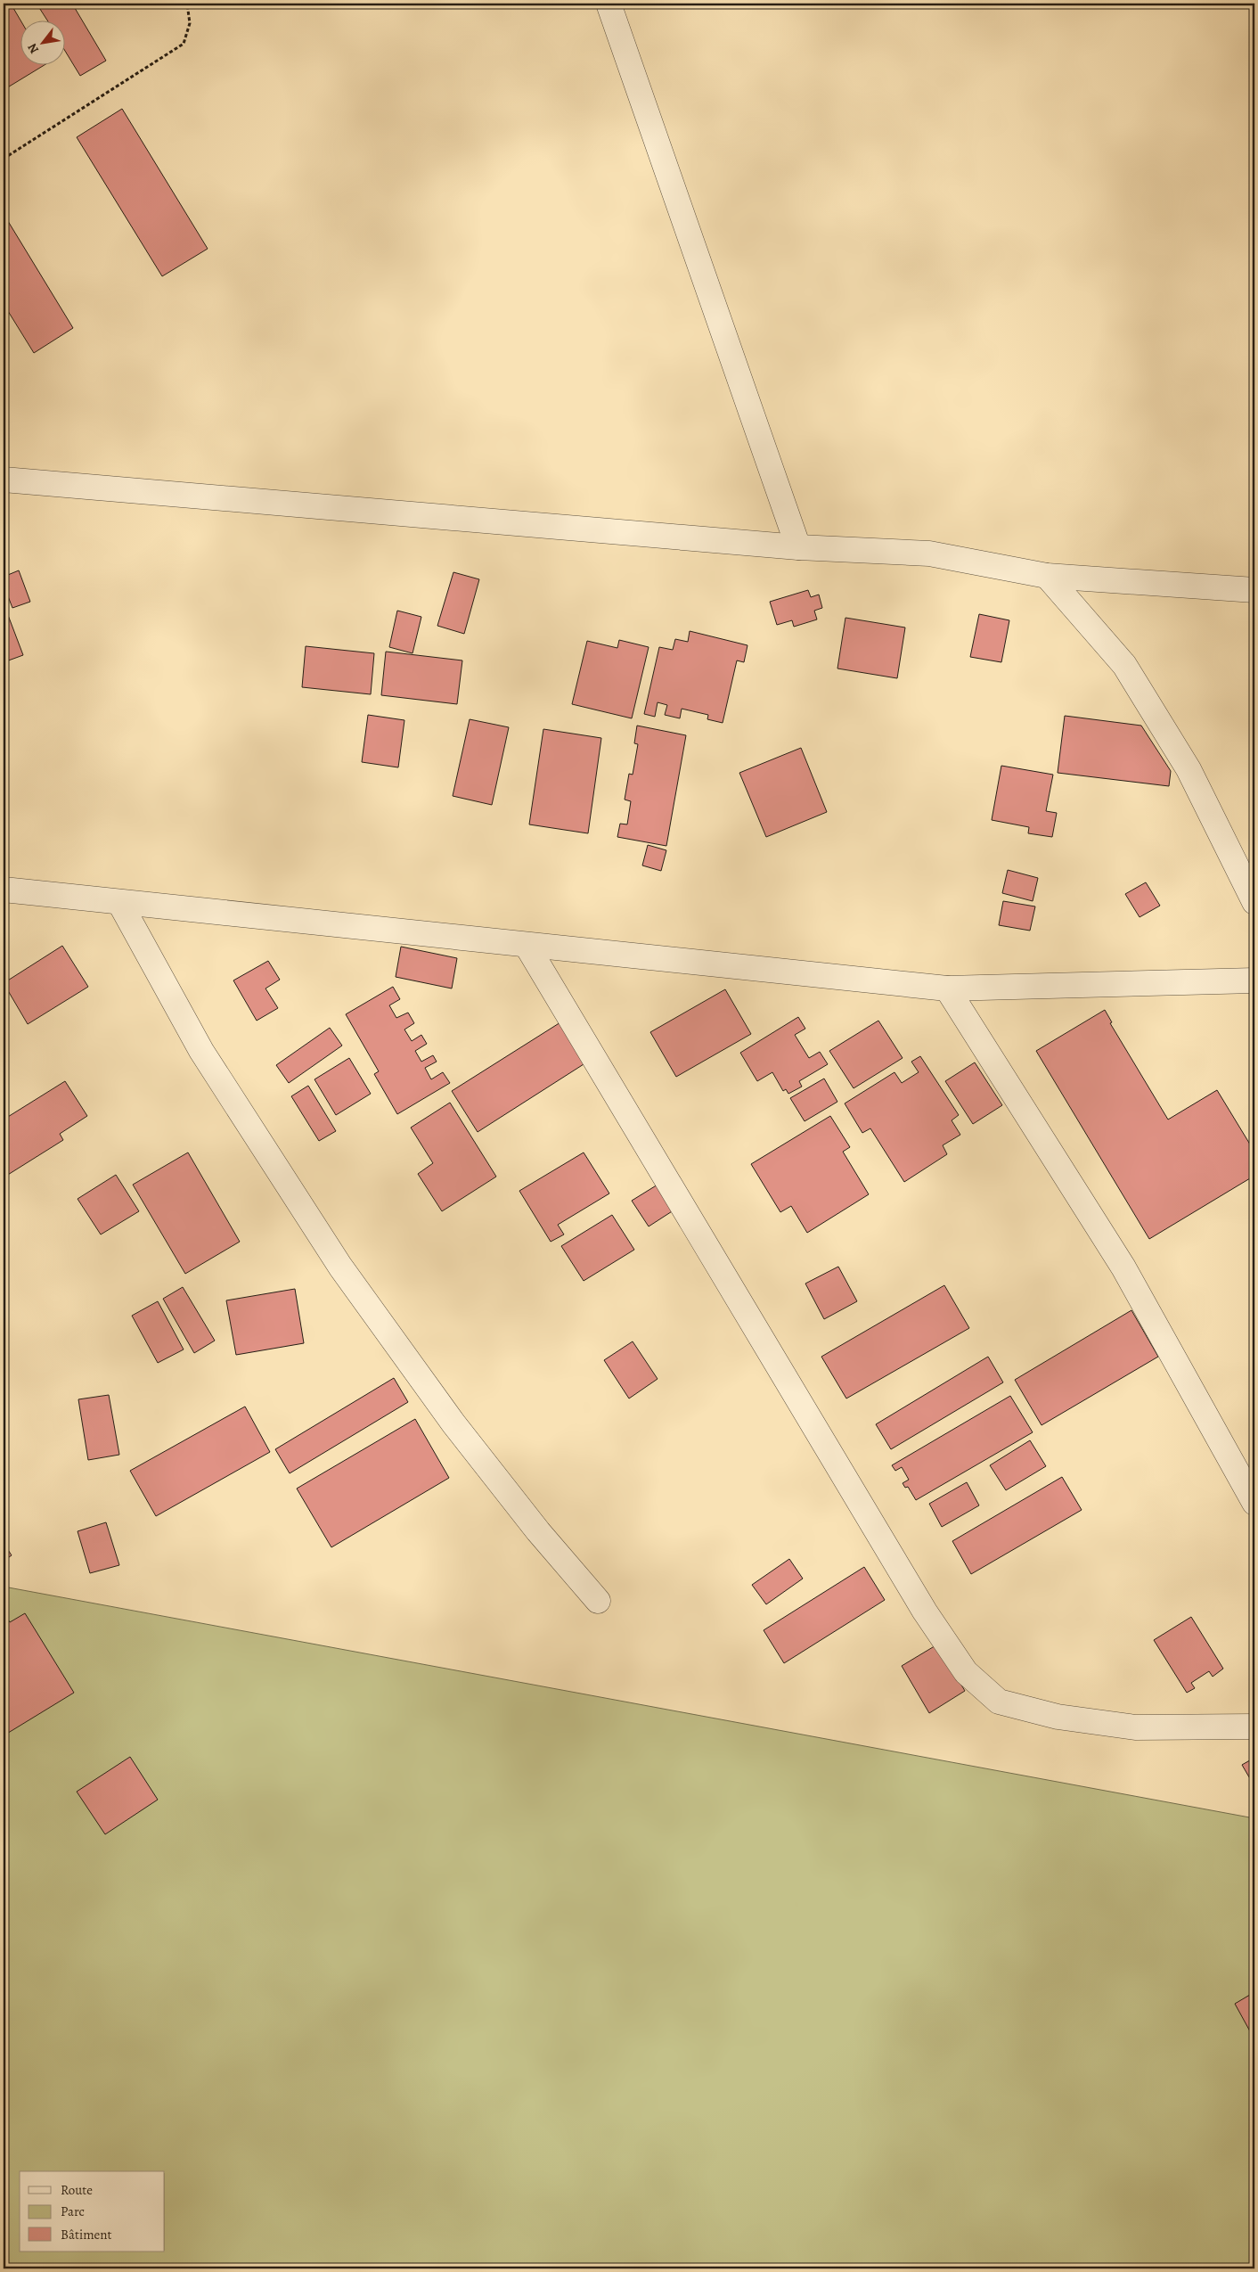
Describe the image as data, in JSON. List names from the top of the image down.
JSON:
{
  "legend": ["Route", "Parc", "Bâtiment"],
  "north": "bottom left"
}
